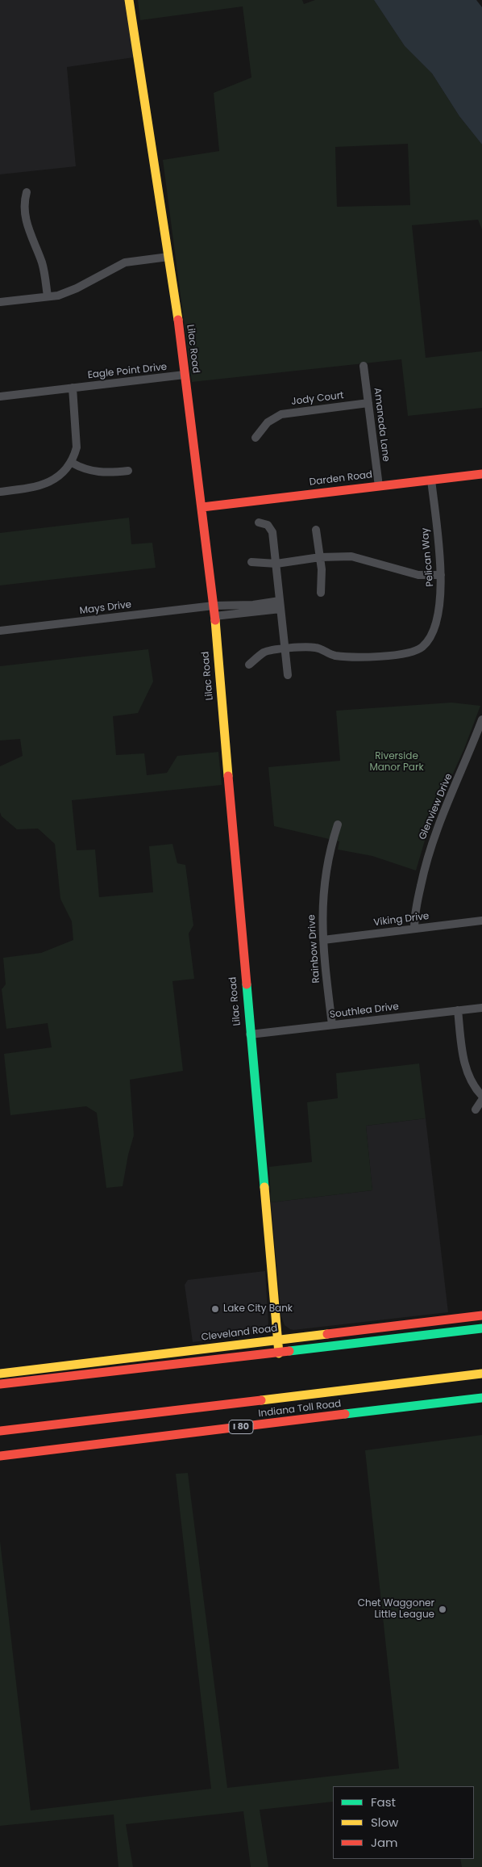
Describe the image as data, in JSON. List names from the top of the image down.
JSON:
{
  "streets": {
    "main road": [
      "Lilac Road",
      "Darden Road",
      "Cleveland Road",
      "Indiana Toll Road",
      "I 80"
    ],
    "street": [
      "Eagle Point Drive",
      "Jody Court",
      "Amanada Lane",
      "Pelican Way",
      "Mays Drive",
      "Glenview Drive",
      "Viking Drive",
      "Rainbow Drive",
      "Southlea Drive"
    ]
  },
  "crossings": [
    ["Lilac Road", "Eagle Point Drive"],
    ["Lilac Road", "Darden Road"],
    ["Lilac Road", "Mays Drive"],
    ["Lilac Road", "Southlea Drive"],
    ["Lilac Road", "Cleveland Road"],
    ["Jody Court", "Amanada Lane"],
    ["Amanada Lane", "Darden Road"],
    ["Darden Road", "Pelican Way"],
    ["Glenview Drive", "Viking Drive"],
    ["Viking Drive", "Rainbow Drive"],
    ["Rainbow Drive", "Southlea Drive"]
  ],
  "parks": ["Riverside Manor Park"],
  "places": ["Lake City Bank", "Chet Waggoner Little League"],
  "legend": ["Fast", "Slow", "Jam"]
}
